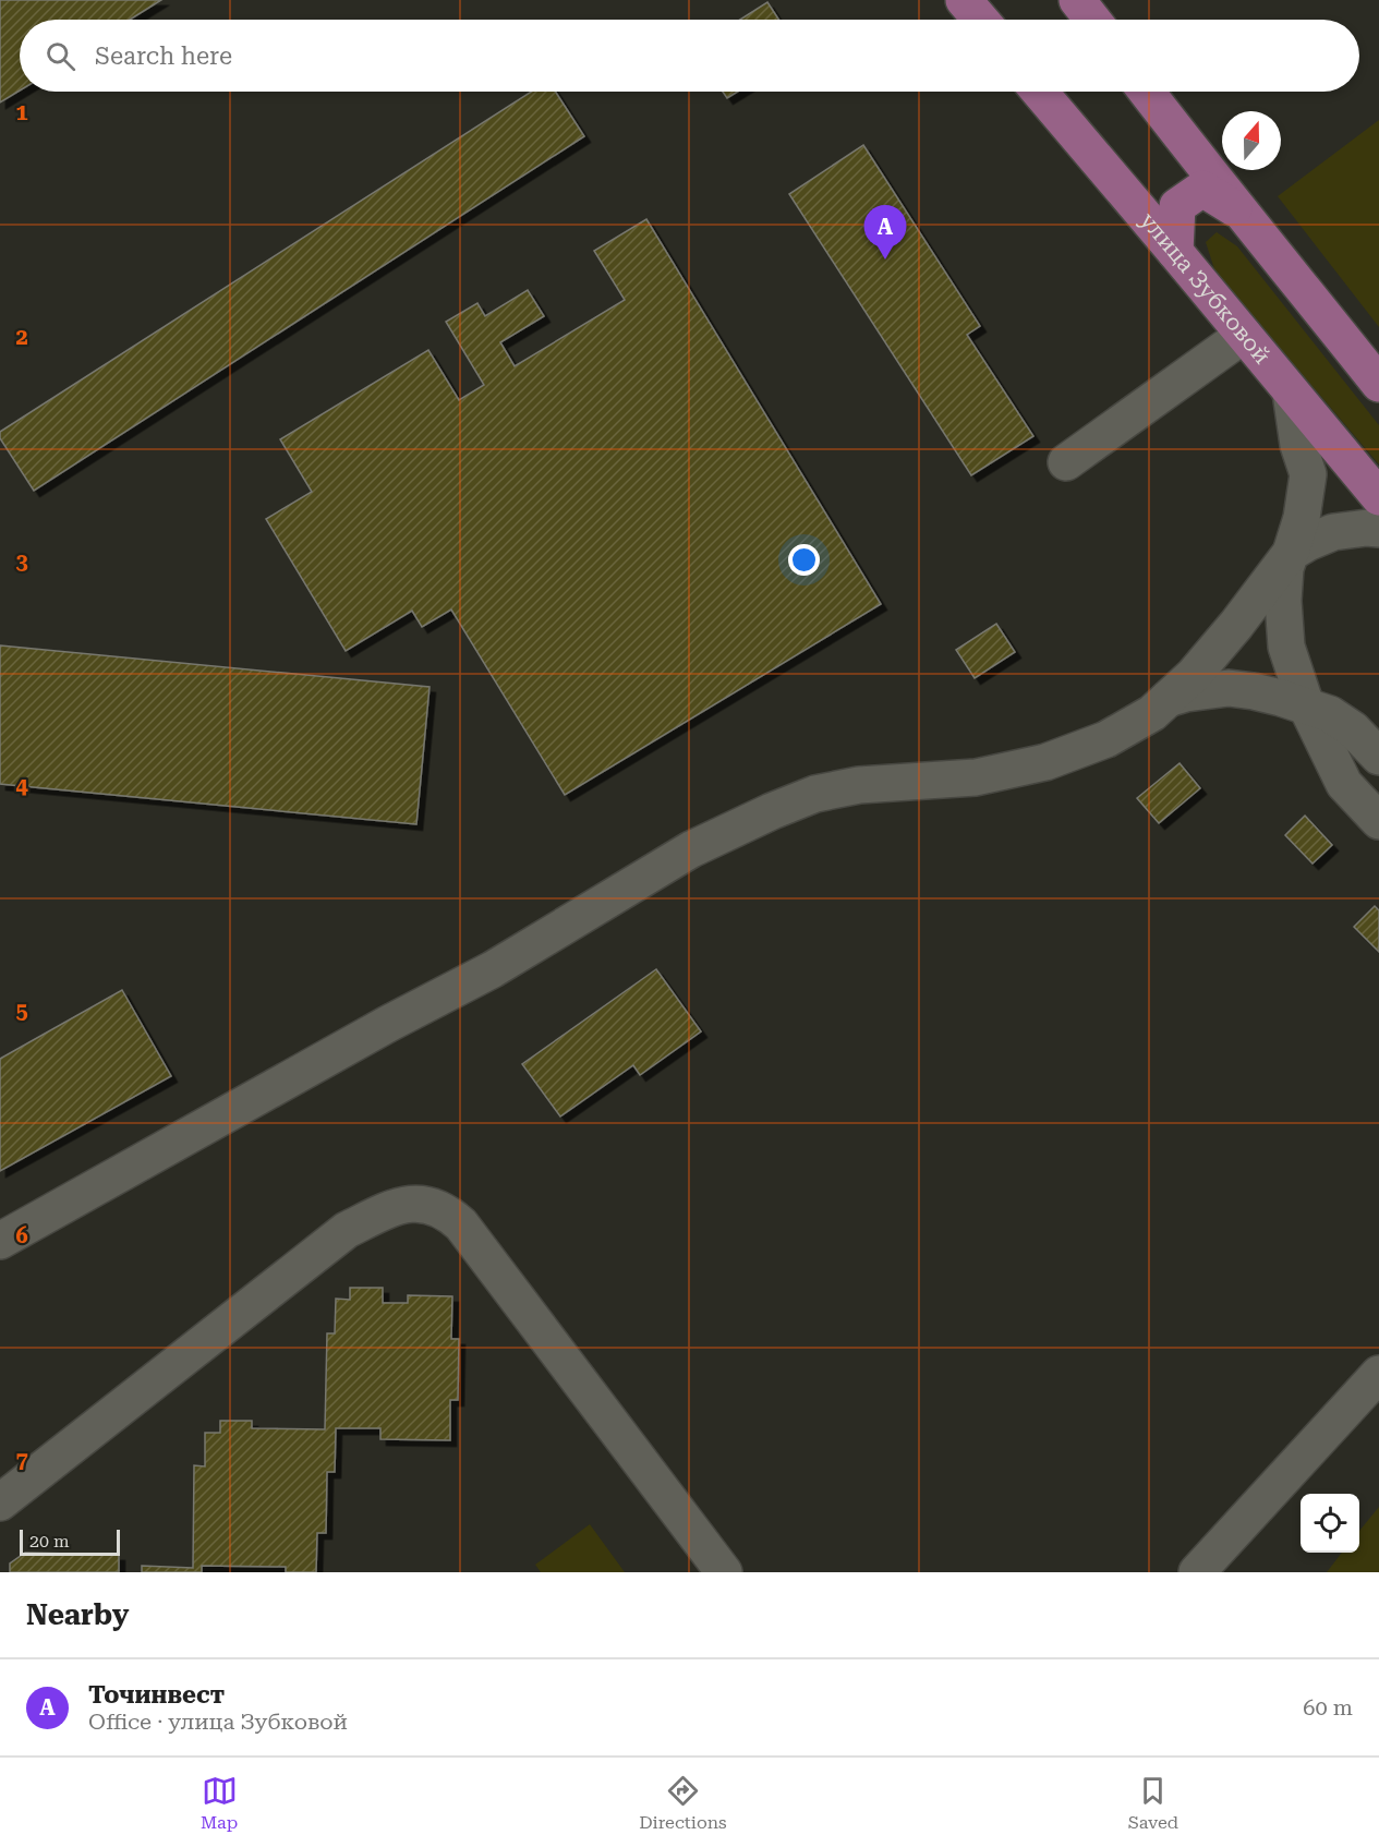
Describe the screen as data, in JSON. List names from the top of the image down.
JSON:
{
  "streets": {
    "main road": ["улица Зубковой"]
  },
  "scale_bar": "20 m",
  "north": "top",
  "page": {
    "search": "Search here",
    "pins": "A",
    "scale": "20 m",
    "heading": "Nearby",
    "list": [
      {
        "mark": "A",
        "name": "Точинвест",
        "note": "Office · улица Зубковой",
        "value": "60 m"
      }
    ],
    "nav": ["Map", "Directions", "Saved"]
  },
  "grid": {
    "rows": [
      "1",
      "2",
      "3",
      "4",
      "5",
      "6",
      "7"
    ]
  }
}
